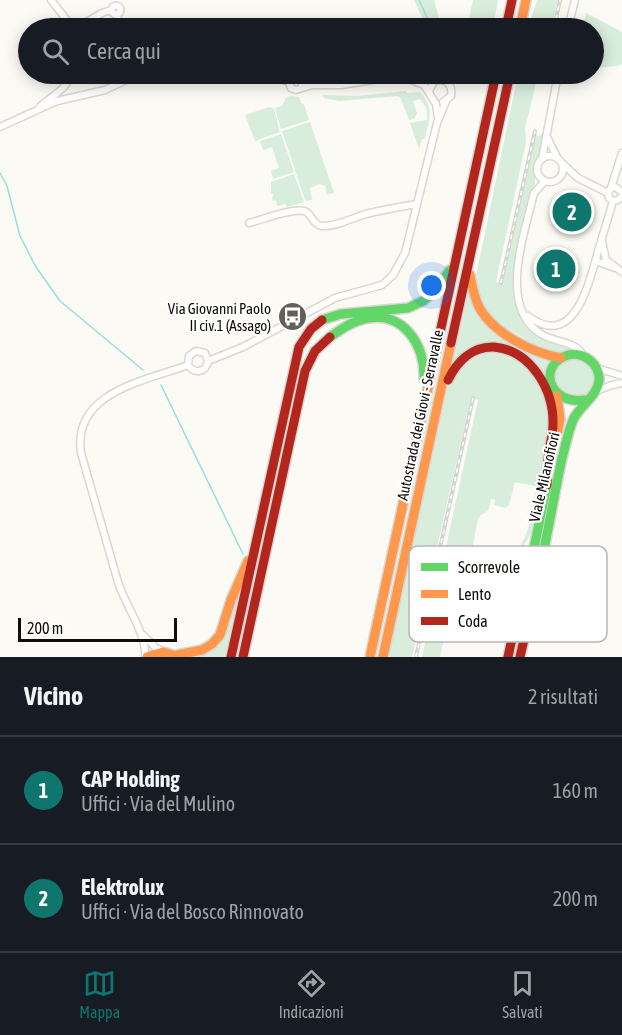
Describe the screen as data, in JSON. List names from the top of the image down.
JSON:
{
  "streets": {
    "main road": ["Autostrada dei Giovi - Serravalle", "Viale Milanofiori"]
  },
  "places": {
    "bus stop": ["Via Giovanni Paolo II civ.1 (Assago)"]
  },
  "legend": ["Scorrevole", "Lento", "Coda"],
  "scale_bar": "200 m",
  "page": {
    "search": "Cerca qui",
    "pins": ["2", "1"],
    "scale": "200 m",
    "heading": ["Vicino", "2 risultati"],
    "list": [
      {
        "mark": "1",
        "name": "CAP Holding",
        "note": "Uffici · Via del Mulino",
        "value": "160 m"
      },
      {
        "mark": "2",
        "name": "Elektrolux",
        "note": "Uffici · Via del Bosco Rinnovato",
        "value": "200 m"
      }
    ],
    "nav": ["Mappa", "Indicazioni", "Salvati"]
  }
}
